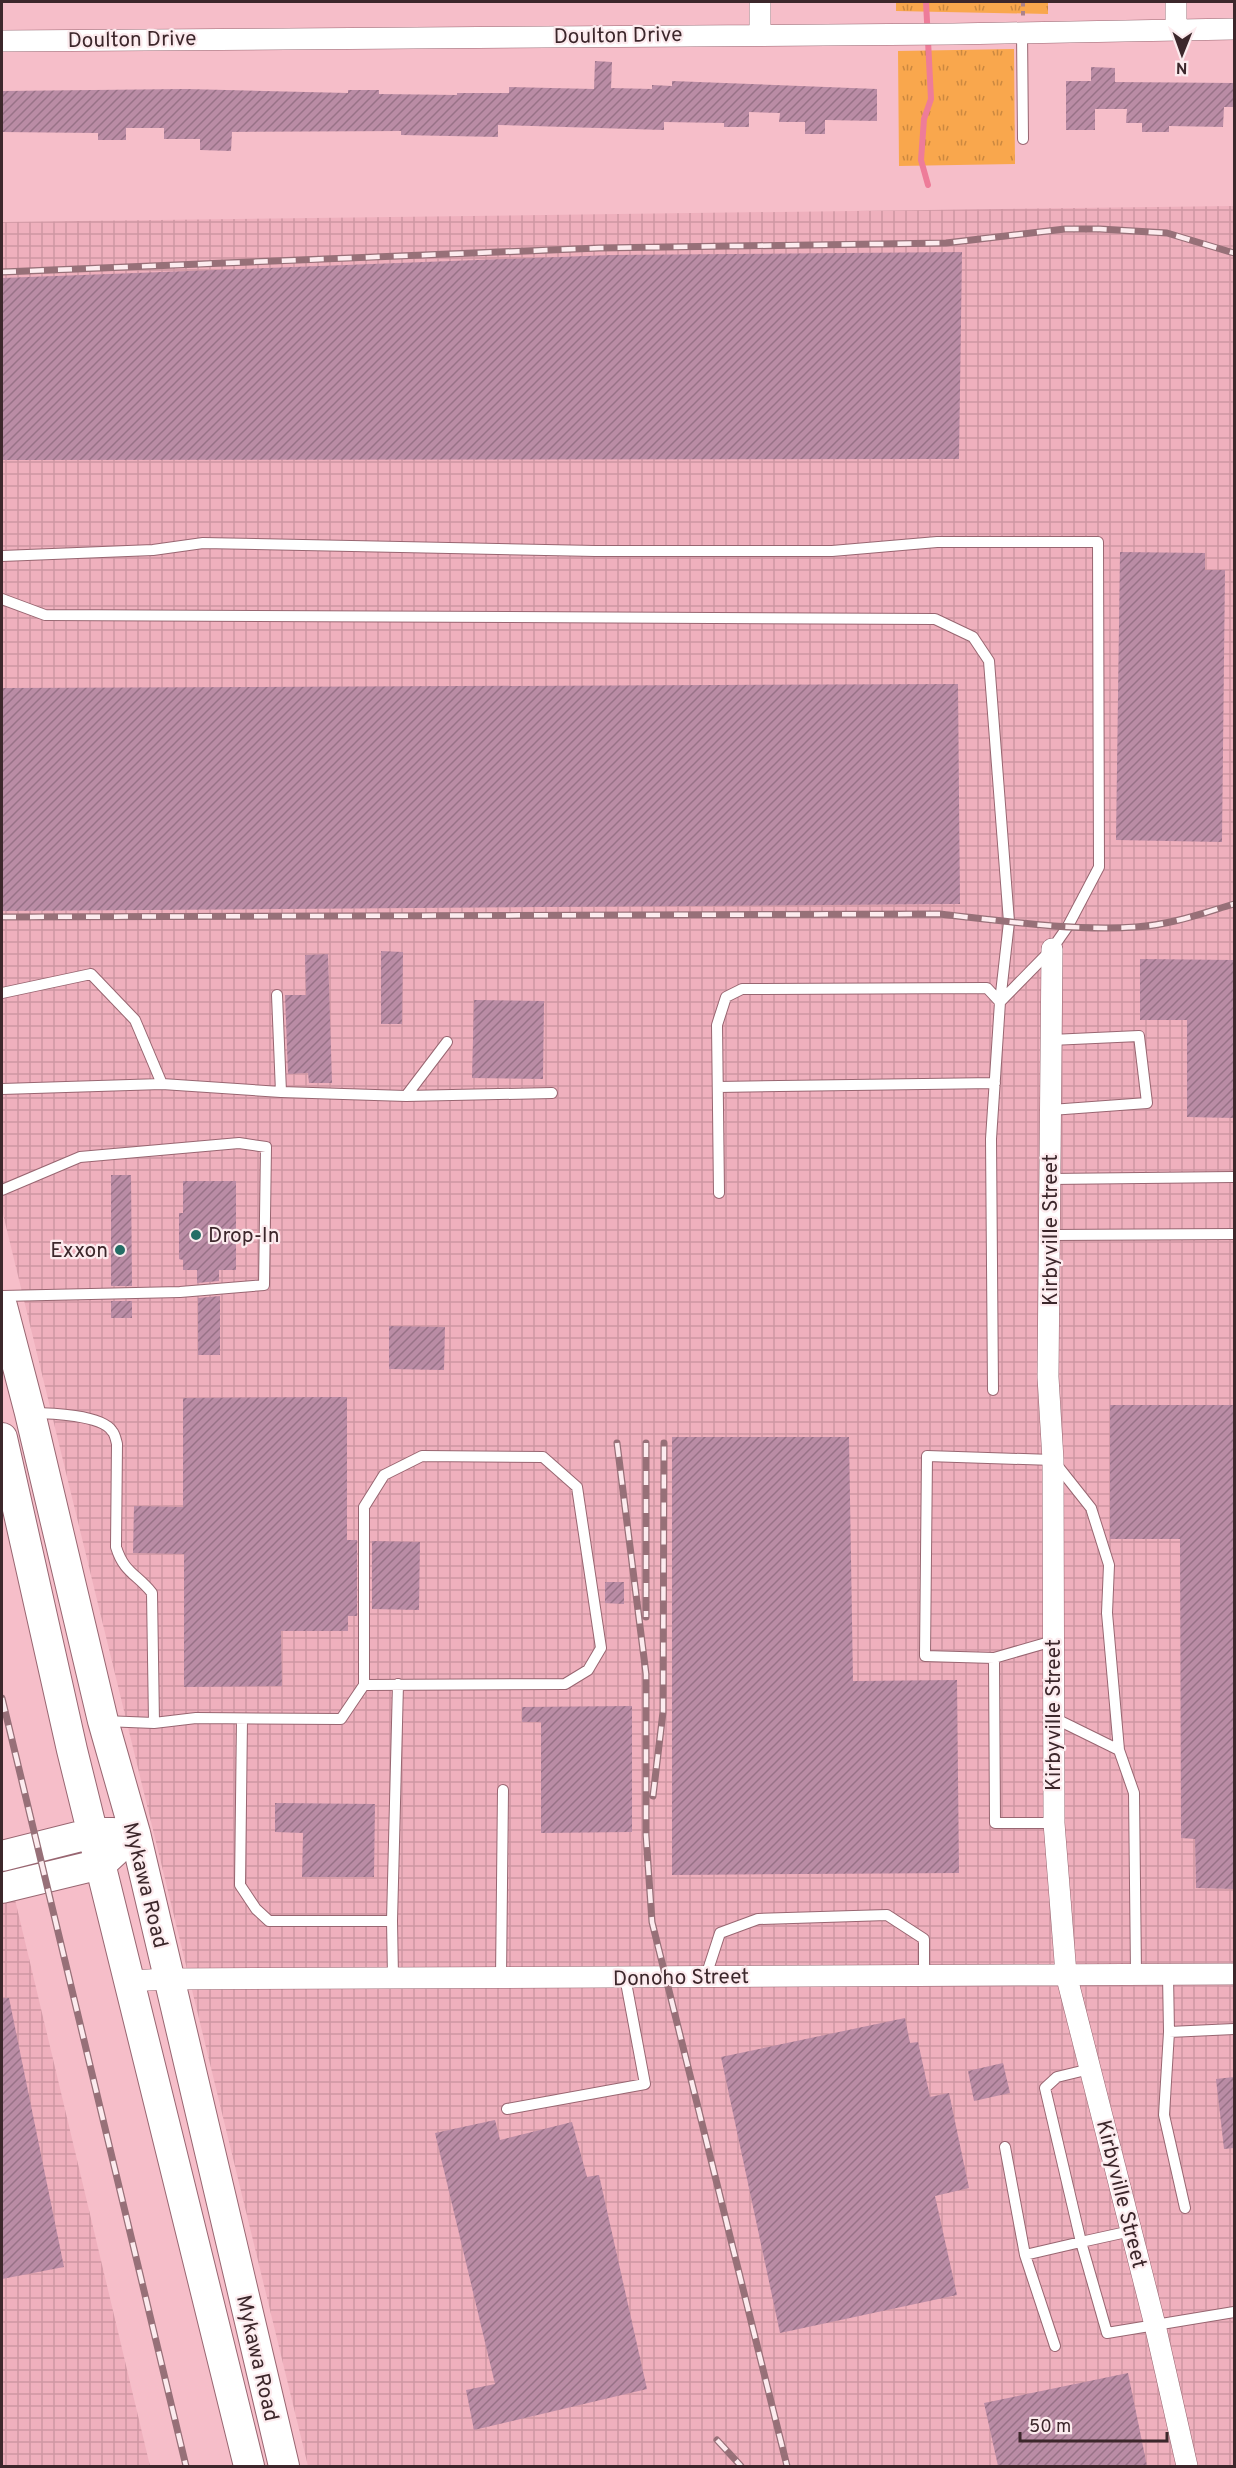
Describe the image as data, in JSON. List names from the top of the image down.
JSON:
{
  "streets": {
    "main road": ["Mykawa Road"],
    "street": ["Doulton Drive", "Kirbyville Street", "Donoho Street"]
  },
  "crossings": [
    ["Kirbyville Street", "Donoho Street"],
    ["Mykawa Road", "Donoho Street"]
  ],
  "places": ["Drop-In", "Exxon"],
  "scale_bar": "50 m",
  "north": "bottom"
}
